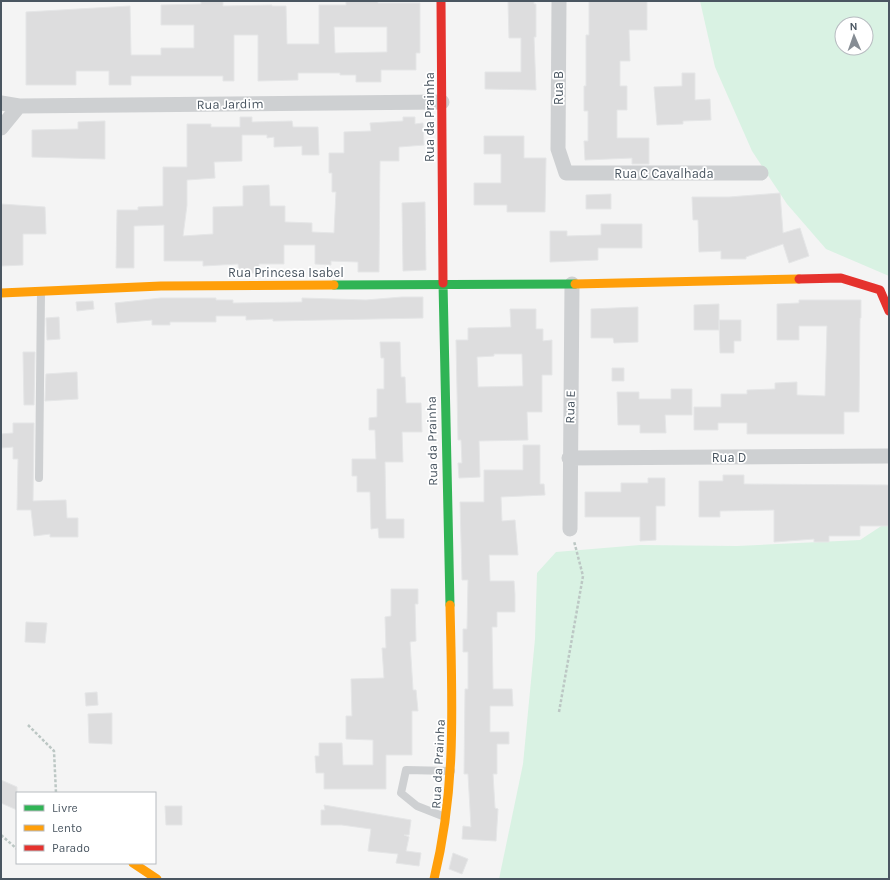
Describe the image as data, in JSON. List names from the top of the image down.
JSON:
{
  "streets": {
    "street": [
      "Rua B",
      "Rua Jardim",
      "Rua da Prainha",
      "Rua C Cavalhada",
      "Rua Princesa Isabel",
      "Rua E",
      "Rua D"
    ]
  },
  "crossings": [
    ["Rua B", "Rua C Cavalhada"],
    ["Rua Jardim", "Rua da Prainha"],
    ["Rua da Prainha", "Rua Princesa Isabel"],
    ["Rua Princesa Isabel", "Rua E"],
    ["Rua E", "Rua D"]
  ],
  "legend": ["Livre", "Lento", "Parado"],
  "north": "top"
}
